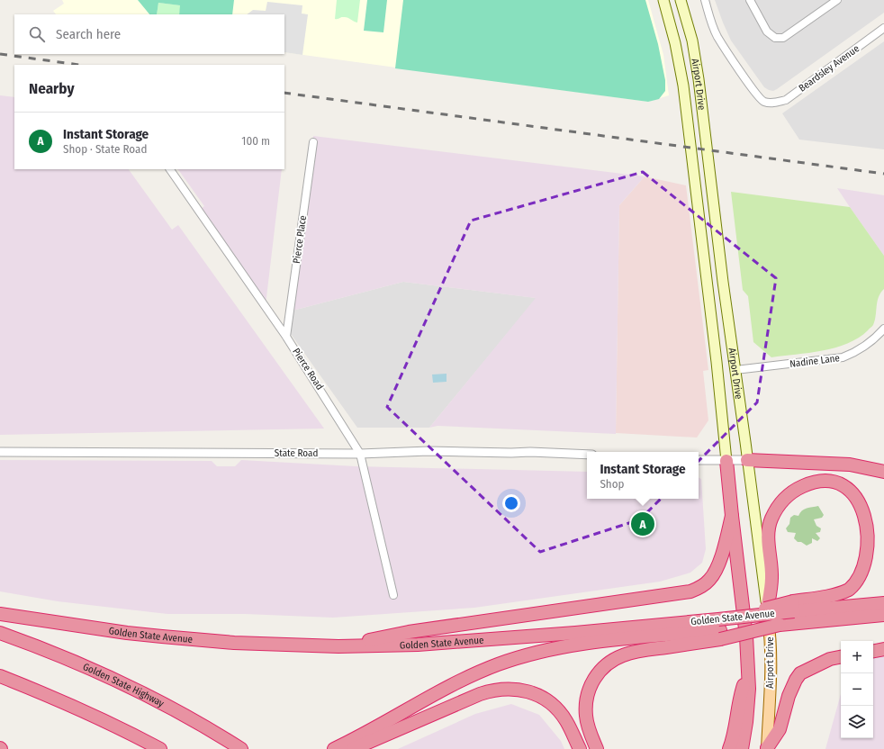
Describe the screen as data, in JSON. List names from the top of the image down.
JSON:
{
  "streets": {
    "highway": ["Airport Drive", "Golden State Avenue", "Golden State Highway"],
    "street": [
      "Beardsley Avenue",
      "Pierce Place",
      "Nadine Lane",
      "Pierce Road",
      "State Road"
    ]
  },
  "crossings": [
    ["Airport Drive", "Nadine Lane"],
    ["Pierce Place", "Pierce Road"],
    ["Pierce Road", "State Road"]
  ],
  "page": {
    "search": "Search here",
    "heading": "Nearby",
    "list": [
      {
        "mark": "A",
        "name": "Instant Storage",
        "note": "Shop · State Road",
        "value": "100 m"
      }
    ],
    "popup": ["Instant Storage", "Shop"],
    "pins": "A",
    "map_buttons": ["+", "−"]
  }
}
